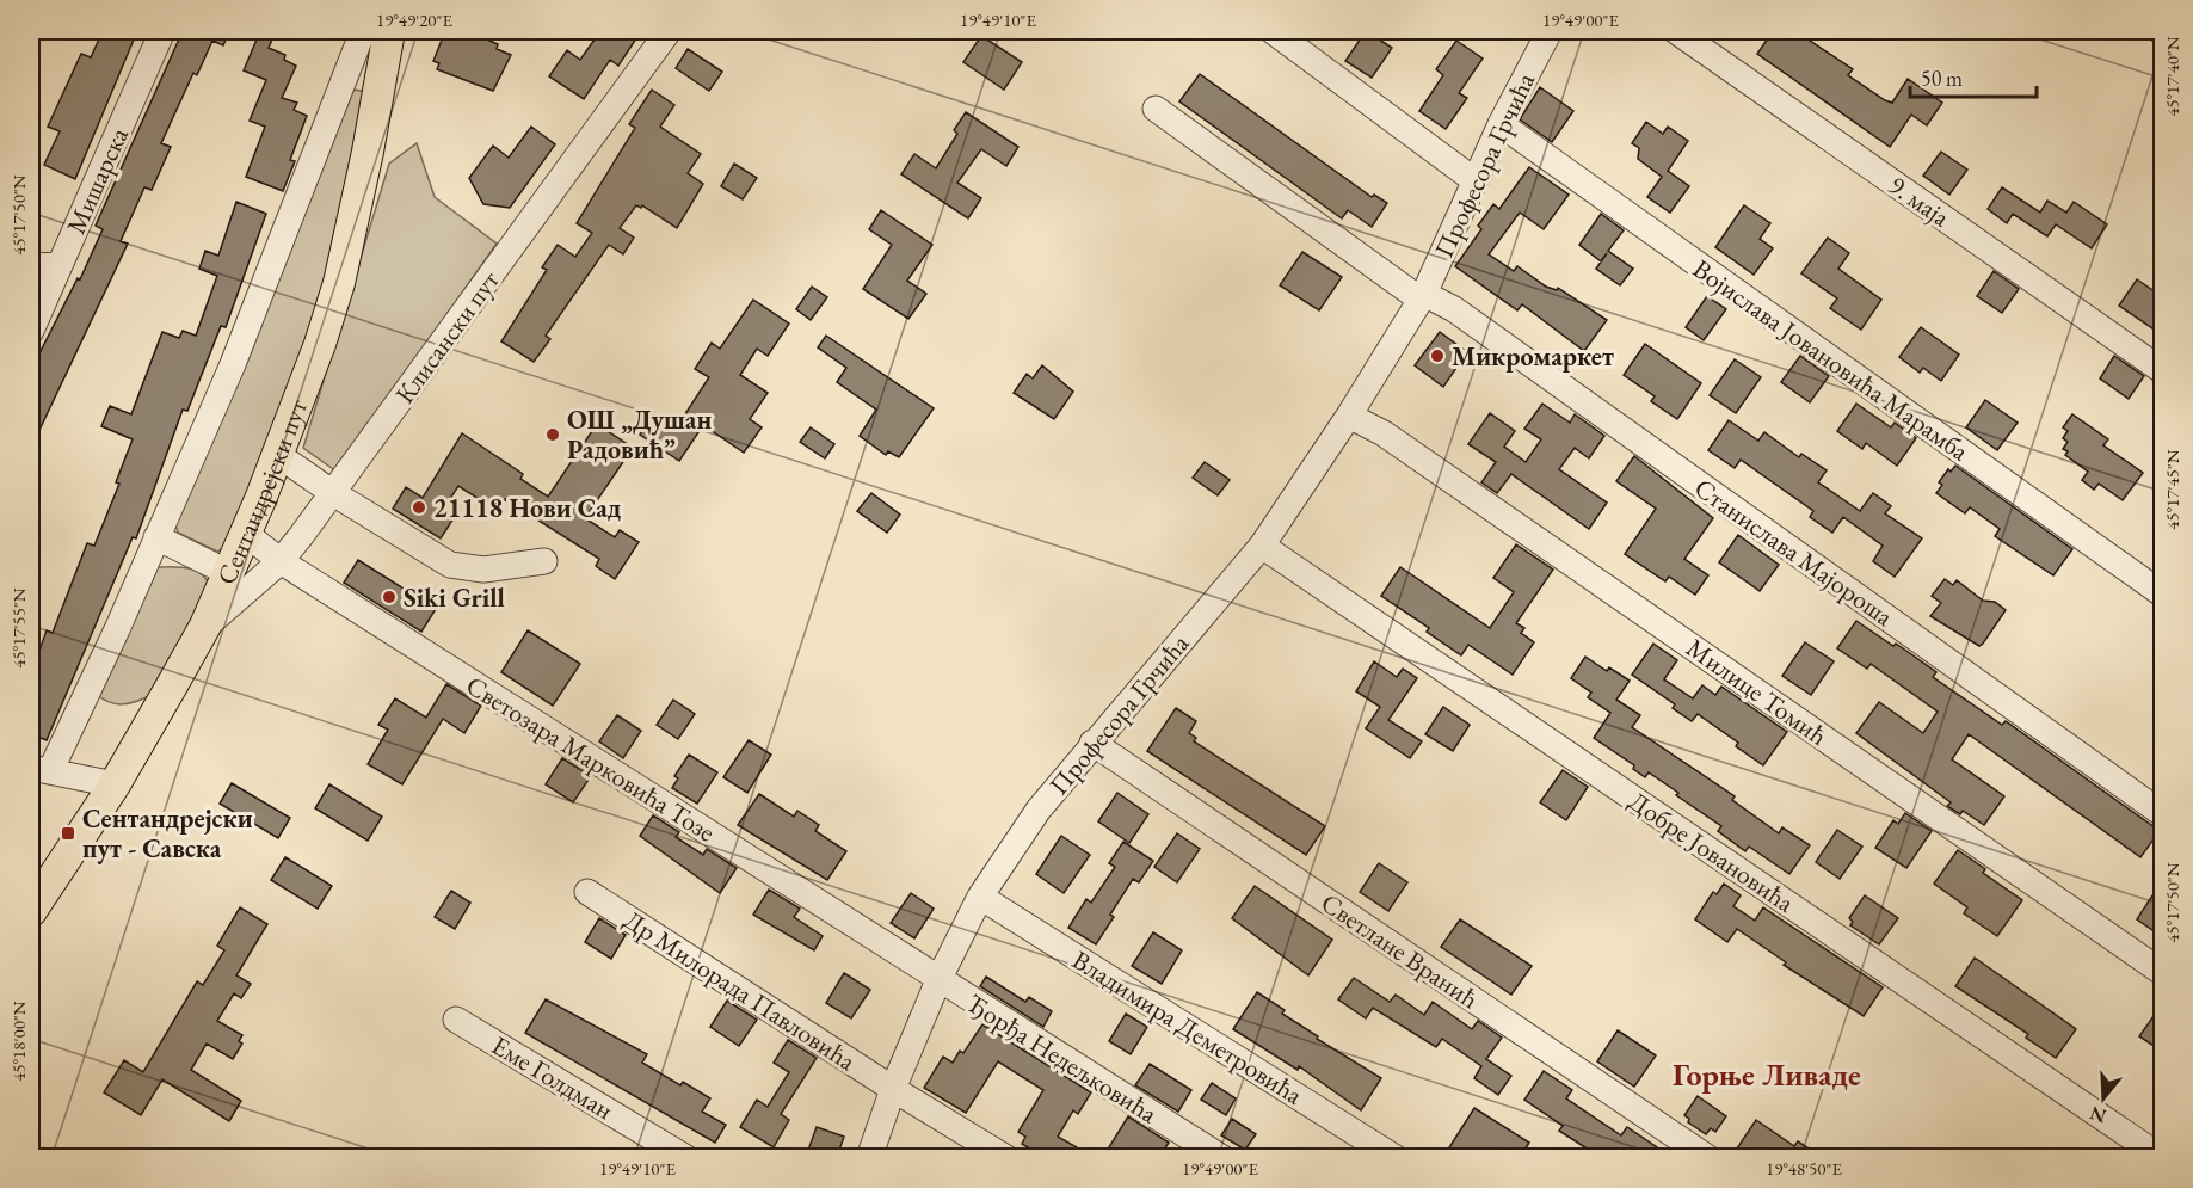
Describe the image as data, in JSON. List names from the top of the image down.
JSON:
{
  "streets": {
    "main road": ["Сентандрејски пут"],
    "street": [
      "Професора Грчића",
      "Мишарска",
      "9. маја",
      "Клисански пут",
      "Војислава Јовановића Марамба",
      "Станислава Мајороша",
      "Милице Томић",
      "Светозара Марковића Тозе",
      "Добре Јовановића",
      "Светлане Вранић",
      "Др Милорада Павловића",
      "Владимира Деметровића",
      "Ђорђа Недељковића",
      "Еме Голдман"
    ]
  },
  "crossings": [
    ["Професора Грчића", "Војислава Јовановића Марамба"],
    ["Професора Грчића", "Станислава Мајороша"],
    ["Професора Грчића", "Милице Томић"],
    ["Професора Грчића", "Светозара Марковића Тозе"],
    ["Професора Грчића", "Добре Јовановића"],
    ["Професора Грчића", "Светлане Вранић"],
    ["Професора Грчића", "Др Милорада Павловића"],
    ["Професора Грчића", "Владимира Деметровића"],
    ["Професора Грчића", "Ђорђа Недељковића"],
    ["Клисански пут", "Сентандрејски пут"],
    ["Клисански пут", "Светозара Марковића Тозе"],
    ["Сентандрејски пут", "Светозара Марковића Тозе"],
    ["Светозара Марковића Тозе", "Ђорђа Недељковића"]
  ],
  "districts": ["Горње Ливаде"],
  "places": {
    "other": [
      "Микромаркет",
      "ОШ „Душан Радовић”",
      "21118 Нови Сад",
      "Siki Grill"
    ],
    "transit": ["Сентандрејски пут - Савска"]
  },
  "scale_bar": "50 m",
  "north": "bottom",
  "coordinates": [
    "19°49'20\"E",
    "19°49'10\"E",
    "19°49'00\"E",
    "45°17'40\"N",
    "45°17'50\"N",
    "45°17'45\"N",
    "45°17'55\"N",
    "45°18'00\"N",
    "19°48'50\"E"
  ]
}
